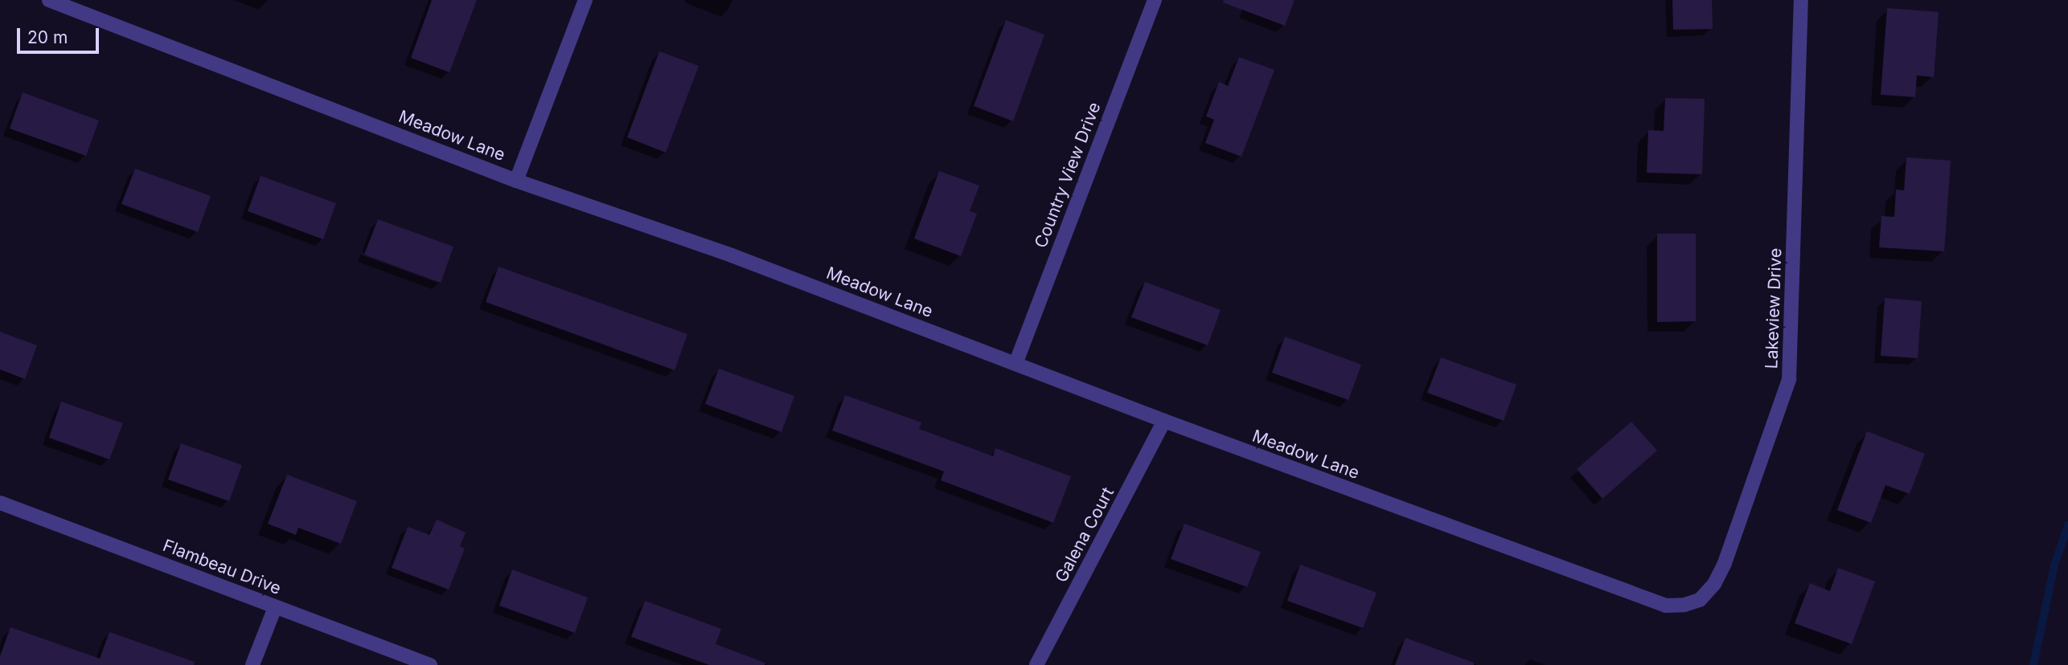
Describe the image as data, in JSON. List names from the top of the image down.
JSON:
{
  "streets": {
    "street": [
      "Meadow Lane",
      "Country View Drive",
      "Lakeview Drive",
      "Galena Court",
      "Flambeau Drive"
    ]
  },
  "crossings": [
    ["Meadow Lane", "Country View Drive"],
    ["Meadow Lane", "Lakeview Drive"],
    ["Meadow Lane", "Galena Court"]
  ],
  "scale_bar": "20 m"
}
